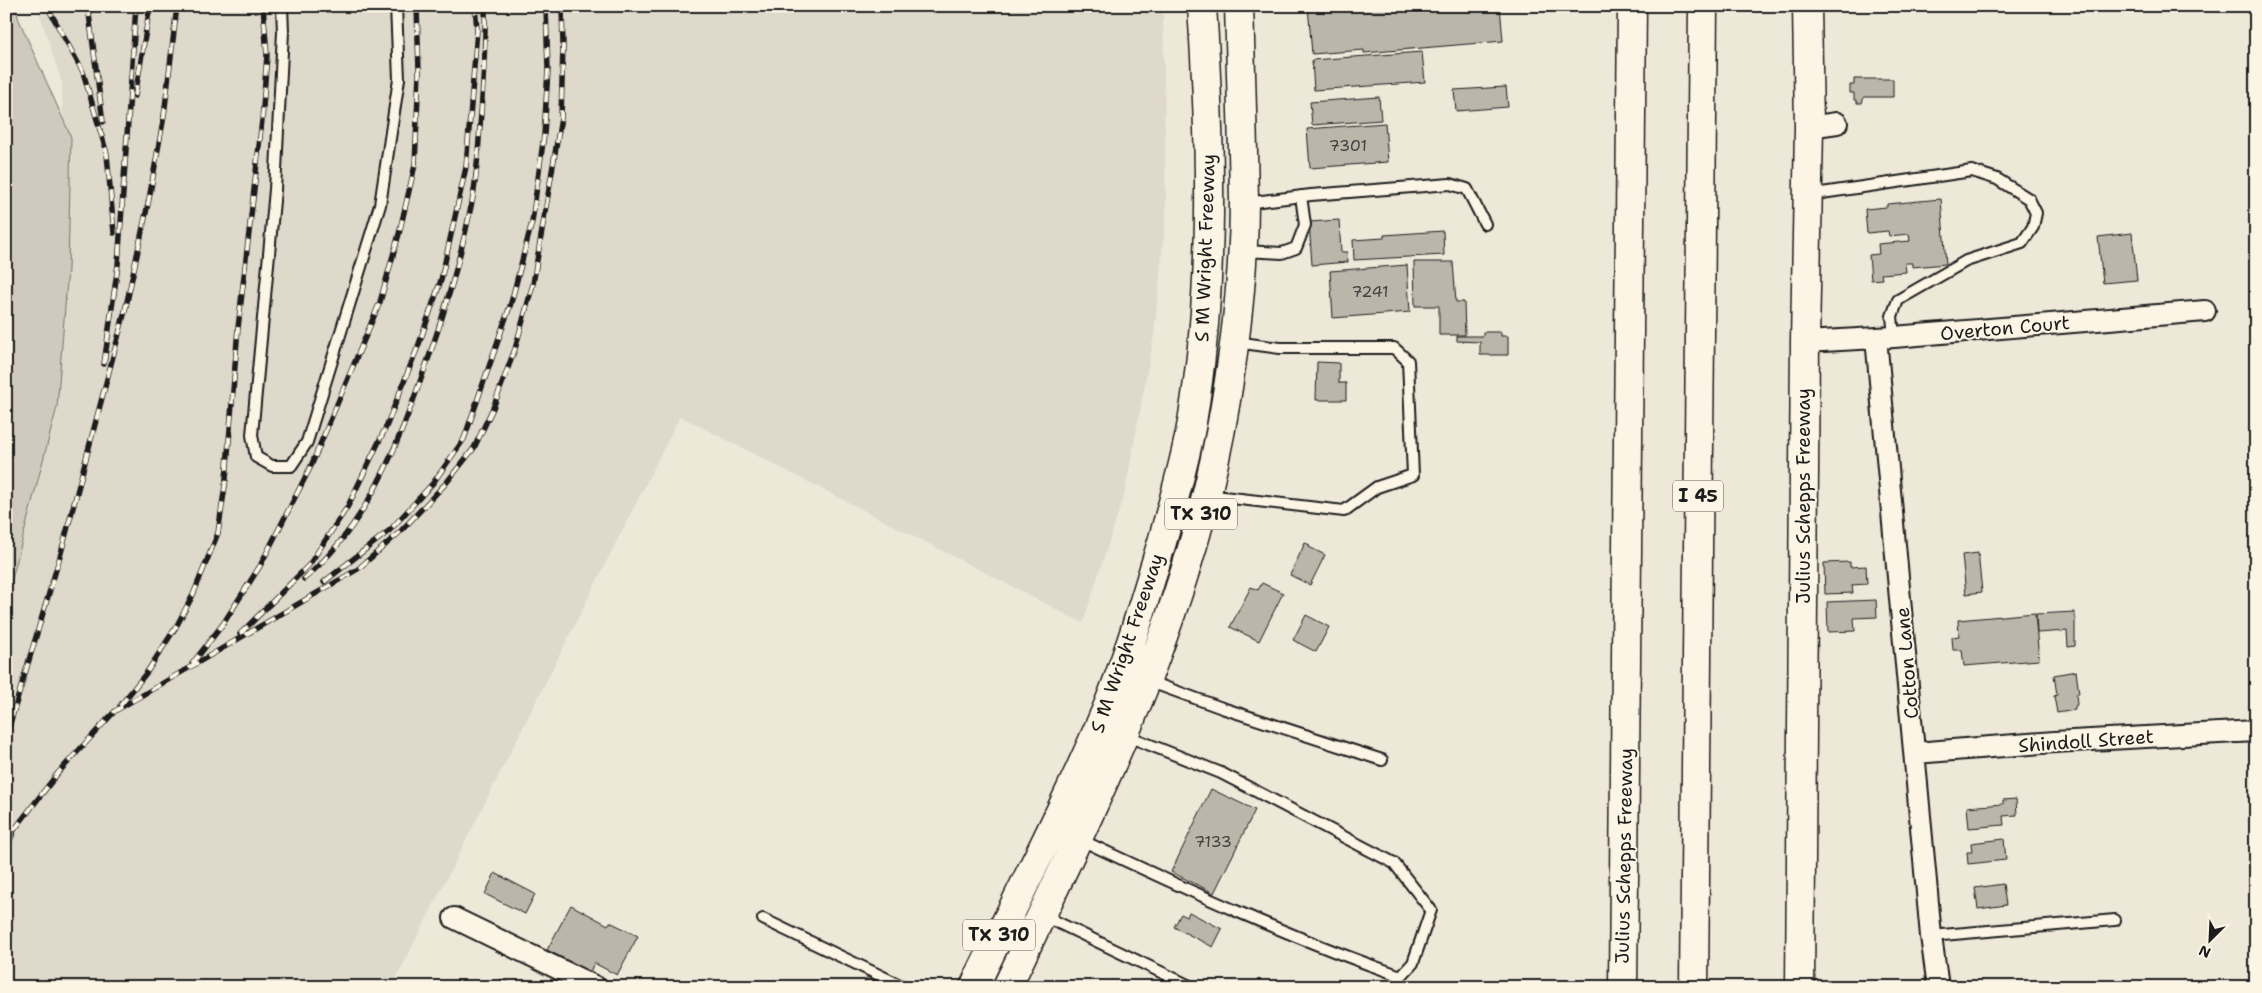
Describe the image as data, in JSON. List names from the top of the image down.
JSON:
{
  "streets": {
    "main road": [
      "S M Wright Freeway",
      "I 45",
      "Julius Schepps Freeway",
      "TX 310"
    ],
    "street": ["Overton Court", "Cotton Lane", "Shindoll Street"]
  },
  "crossings": [
    ["Overton Court", "Julius Schepps Freeway"],
    ["Overton Court", "Cotton Lane"],
    ["Cotton Lane", "Shindoll Street"]
  ],
  "house_numbers": ["7301", "7241", "7133"],
  "north": "bottom left"
}
